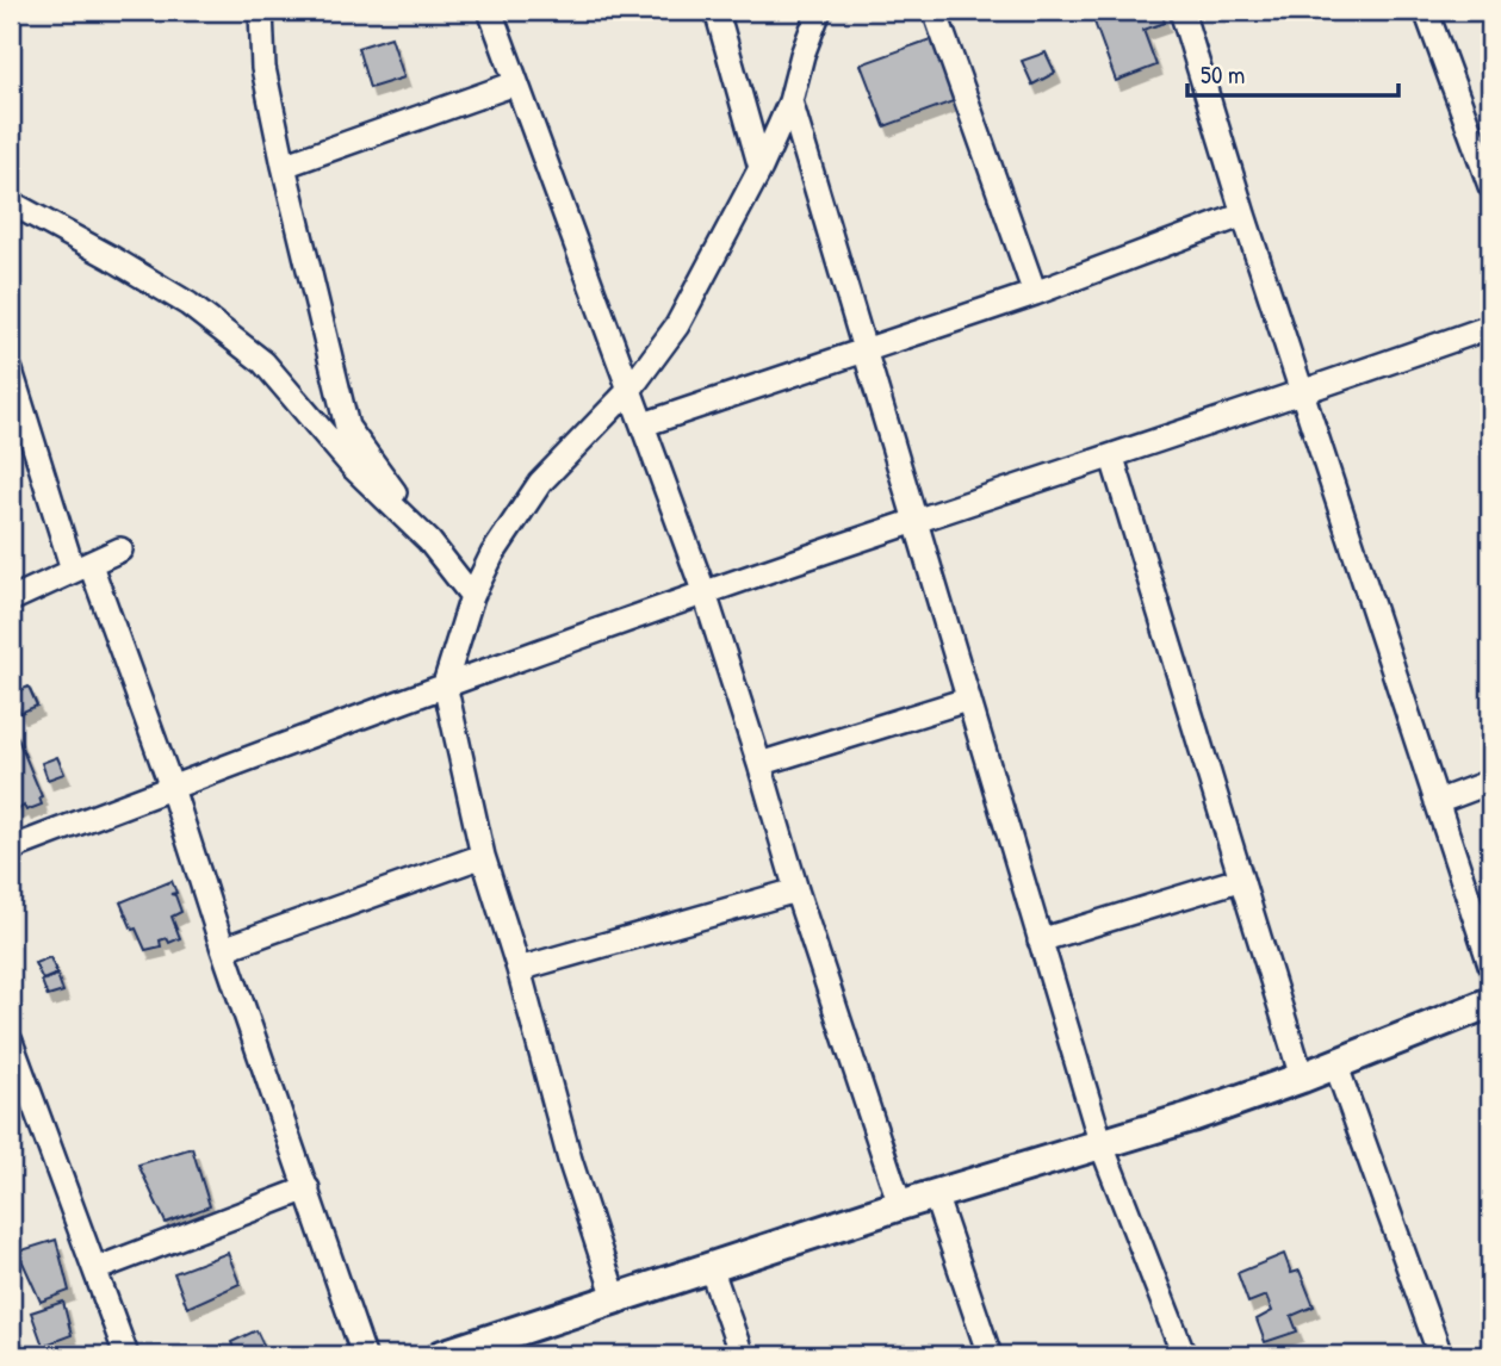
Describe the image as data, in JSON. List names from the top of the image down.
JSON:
{
  "scale_bar": "50 m"
}
